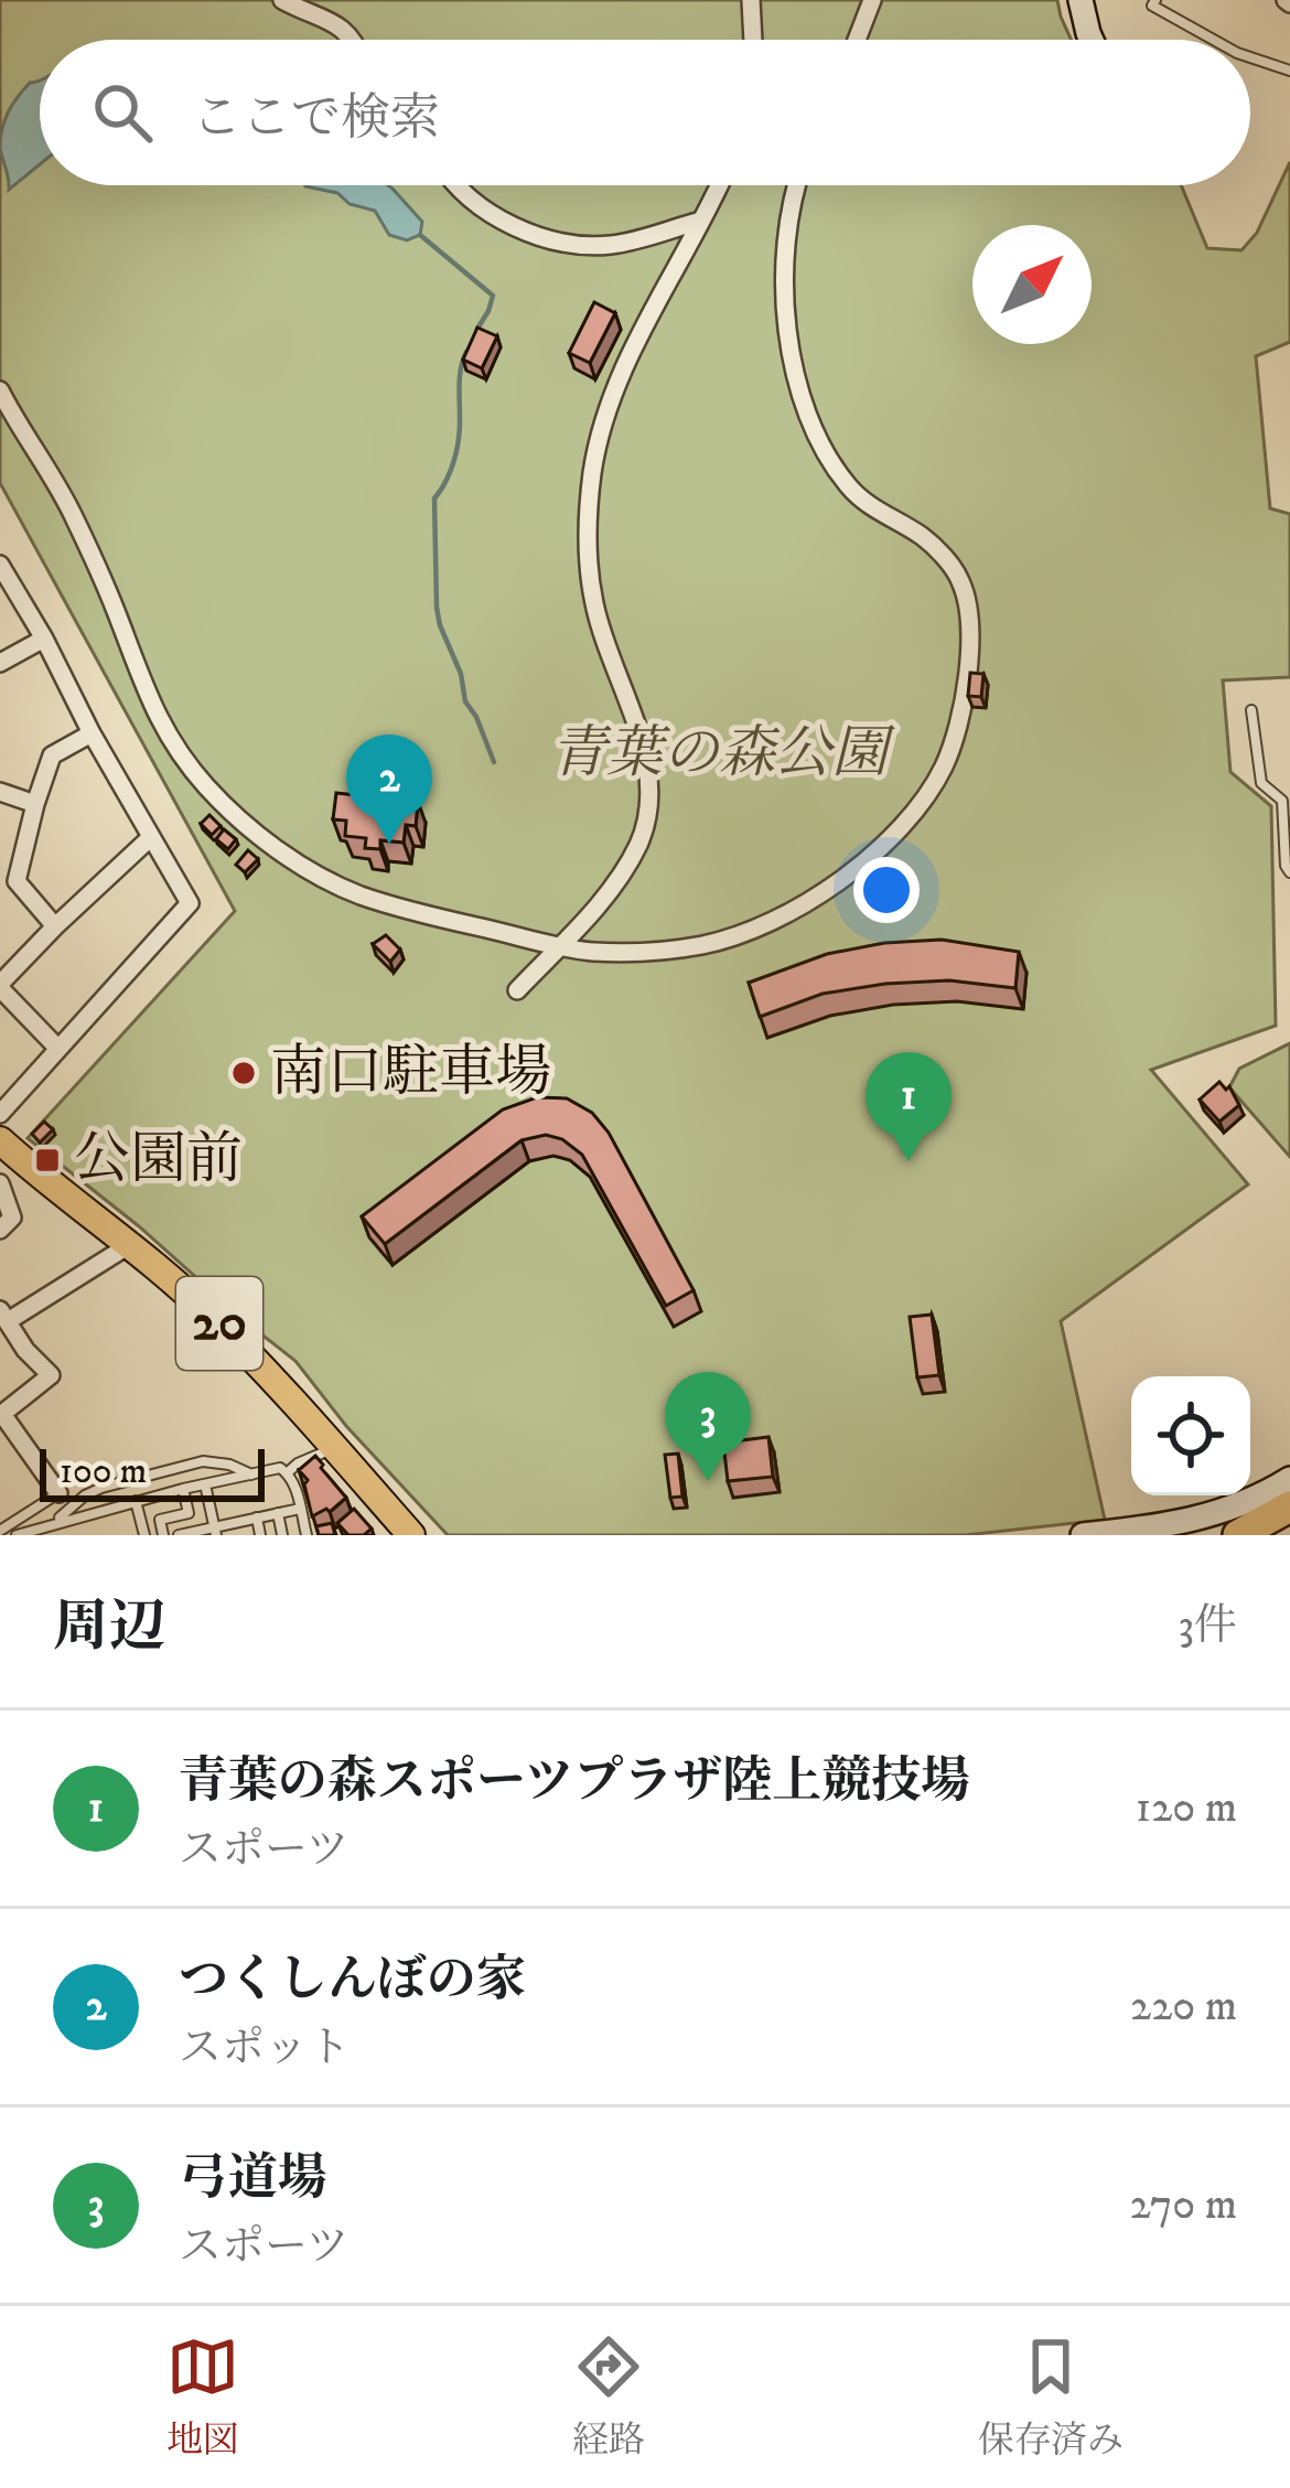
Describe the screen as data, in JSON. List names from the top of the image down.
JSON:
{
  "streets": {
    "main road": ["20"]
  },
  "parks": ["青葉の森公園"],
  "places": {
    "other": ["南口駐車場"],
    "transit": ["公園前"]
  },
  "scale_bar": "100 m",
  "north": "top right",
  "page": {
    "search": "ここで検索",
    "pins": ["2", "1", "3"],
    "scale": "100 m",
    "heading": ["周辺", "3件"],
    "list": [
      {
        "mark": "1",
        "name": "青葉の森スポーツプラザ陸上競技場",
        "note": "スポーツ",
        "value": "120 m"
      },
      {
        "mark": "2",
        "name": "つくしんぼの家",
        "note": "スポット",
        "value": "220 m"
      },
      {
        "mark": "3",
        "name": "弓道場",
        "note": "スポーツ",
        "value": "270 m"
      }
    ],
    "nav": ["地図", "経路", "保存済み"]
  }
}
